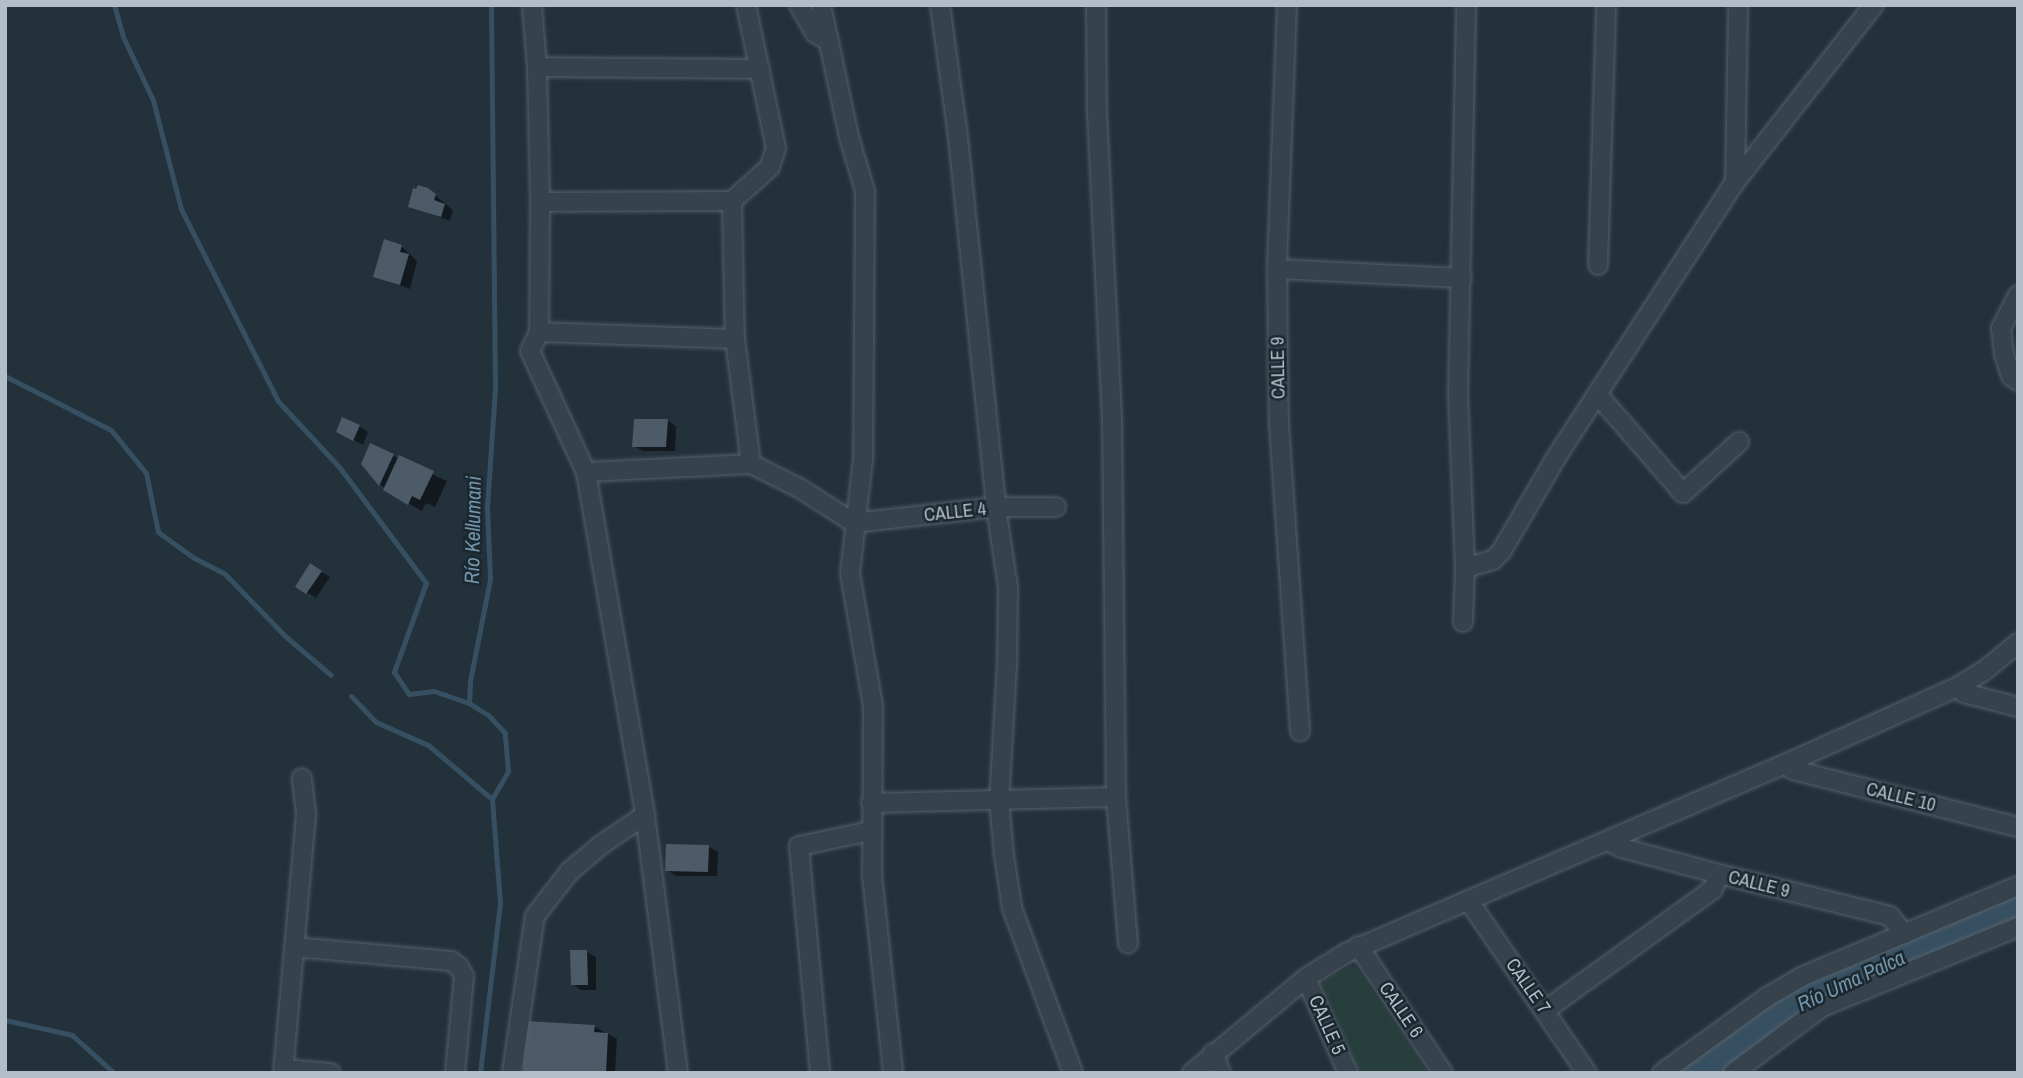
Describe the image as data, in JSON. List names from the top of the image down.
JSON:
{
  "streets": {
    "street": [
      "CALLE 9",
      "CALLE 4",
      "CALLE 10",
      "CALLE 7",
      "CALLE 6",
      "CALLE 5"
    ]
  },
  "water": ["Río Kellumani", "Río Uma Palca"]
}
